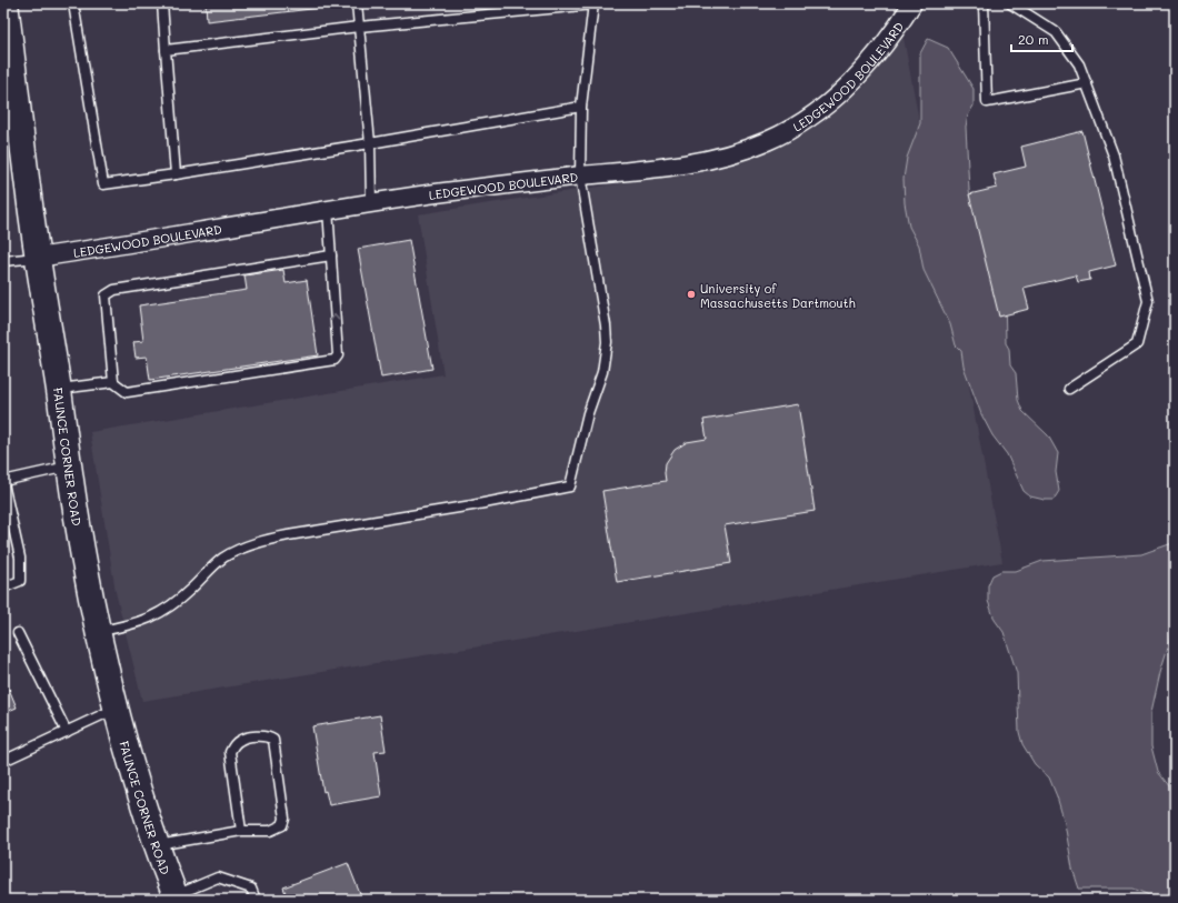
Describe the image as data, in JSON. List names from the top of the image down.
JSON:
{
  "streets": {
    "main road": ["FAUNCE CORNER ROAD"],
    "street": ["LEDGEWOOD BOULEVARD"]
  },
  "crossings": [
    ["LEDGEWOOD BOULEVARD", "FAUNCE CORNER ROAD"]
  ],
  "places": ["University of Massachusetts Dartmouth"],
  "scale_bar": "20 m"
}
